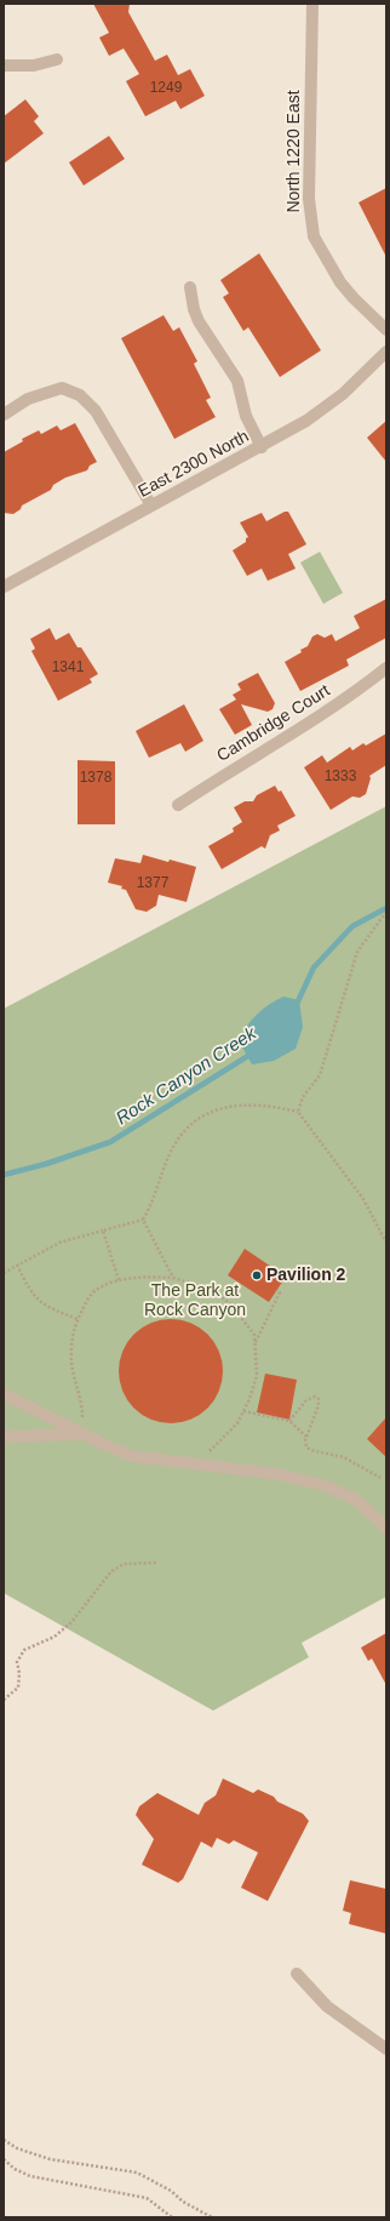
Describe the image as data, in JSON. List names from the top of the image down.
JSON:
{
  "streets": {
    "street": ["North 1220 East", "East 2300 North", "Cambridge Court"]
  },
  "water": ["Rock Canyon Creek"],
  "parks": ["The Park at Rock Canyon"],
  "places": ["Pavilion 2"],
  "house_numbers": [
    "1249",
    "1341",
    "1333",
    "1378",
    "1377"
  ]
}
